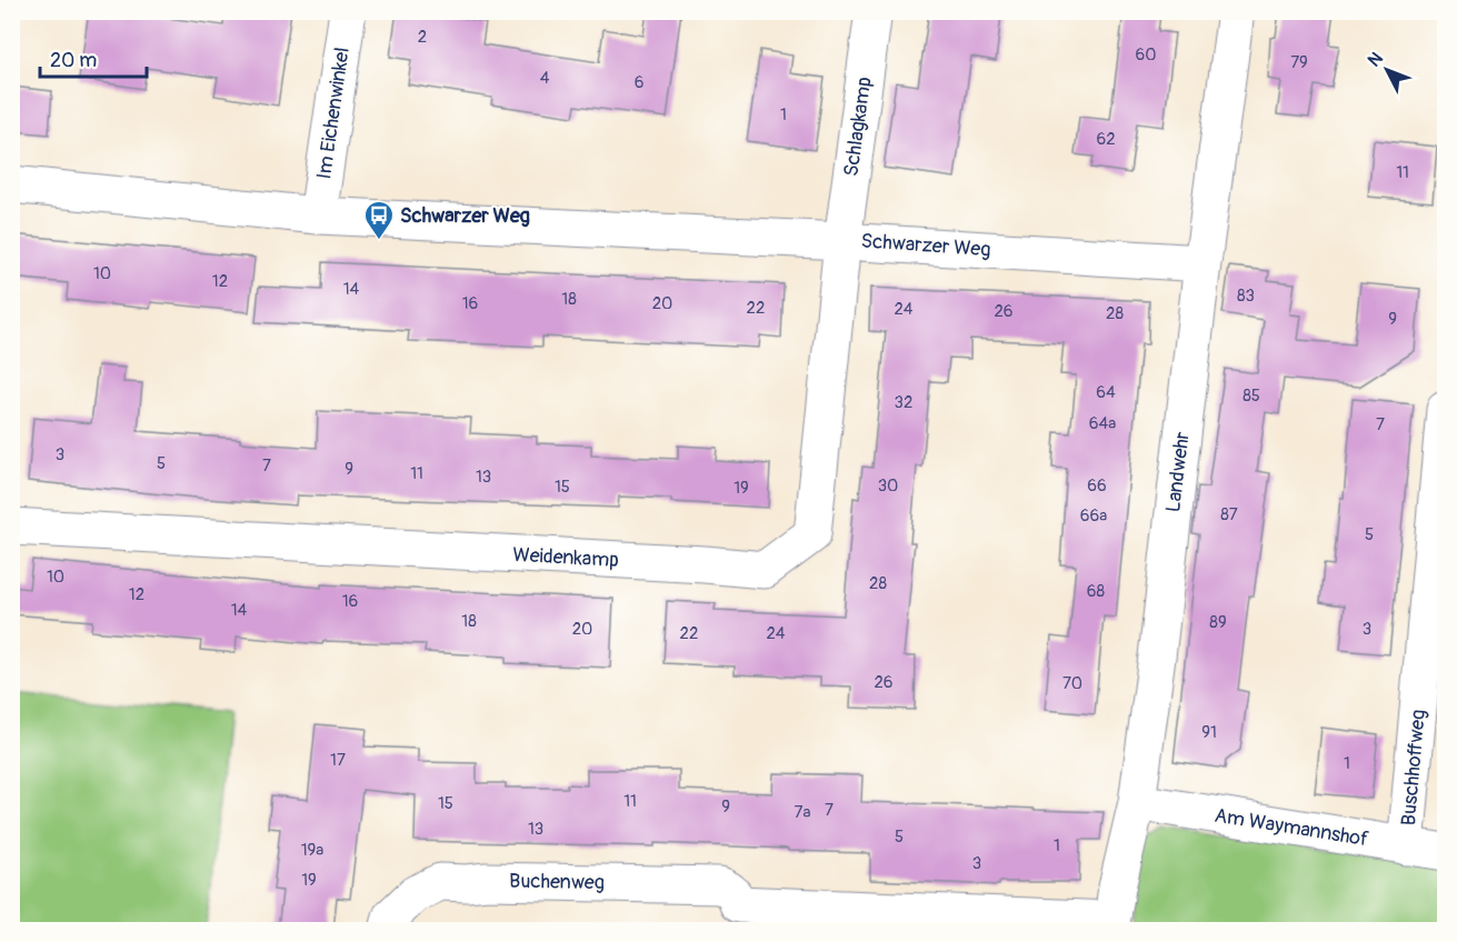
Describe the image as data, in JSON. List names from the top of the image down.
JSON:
{
  "streets": {
    "street": [
      "Im Eichenwinkel",
      "Schlagkamp",
      "Schwarzer Weg",
      "Landwehr",
      "Weidenkamp",
      "Buschhoffweg",
      "Am Waymannshof",
      "Buchenweg"
    ]
  },
  "crossings": [
    ["Im Eichenwinkel", "Schwarzer Weg"],
    ["Schlagkamp", "Schwarzer Weg"],
    ["Schlagkamp", "Weidenkamp"],
    ["Schwarzer Weg", "Landwehr"],
    ["Schwarzer Weg", "Weidenkamp"],
    ["Landwehr", "Am Waymannshof"],
    ["Landwehr", "Buchenweg"],
    ["Buschhoffweg", "Am Waymannshof"]
  ],
  "places": {
    "bus stop": ["Schwarzer Weg"]
  },
  "house_numbers": [
    "2",
    "60",
    "79",
    "4",
    "6",
    "1",
    "62",
    "11",
    "10",
    "12",
    "14",
    "83",
    "18",
    "16",
    "20",
    "22",
    "24",
    "26",
    "28",
    "9",
    "64",
    "85",
    "32",
    "64a",
    "7",
    "3",
    "5",
    "7",
    "9",
    "11",
    "13",
    "30",
    "66",
    "15",
    "19",
    "87",
    "66a",
    "5",
    "10",
    "28",
    "68",
    "12",
    "16",
    "14",
    "18",
    "89",
    "20",
    "3",
    "22",
    "24",
    "26",
    "70",
    "91",
    "17",
    "1",
    "11",
    "15",
    "9",
    "7",
    "7a",
    "13",
    "5",
    "1",
    "19a",
    "3",
    "19"
  ],
  "scale_bar": "20 m",
  "north": "top left"
}
